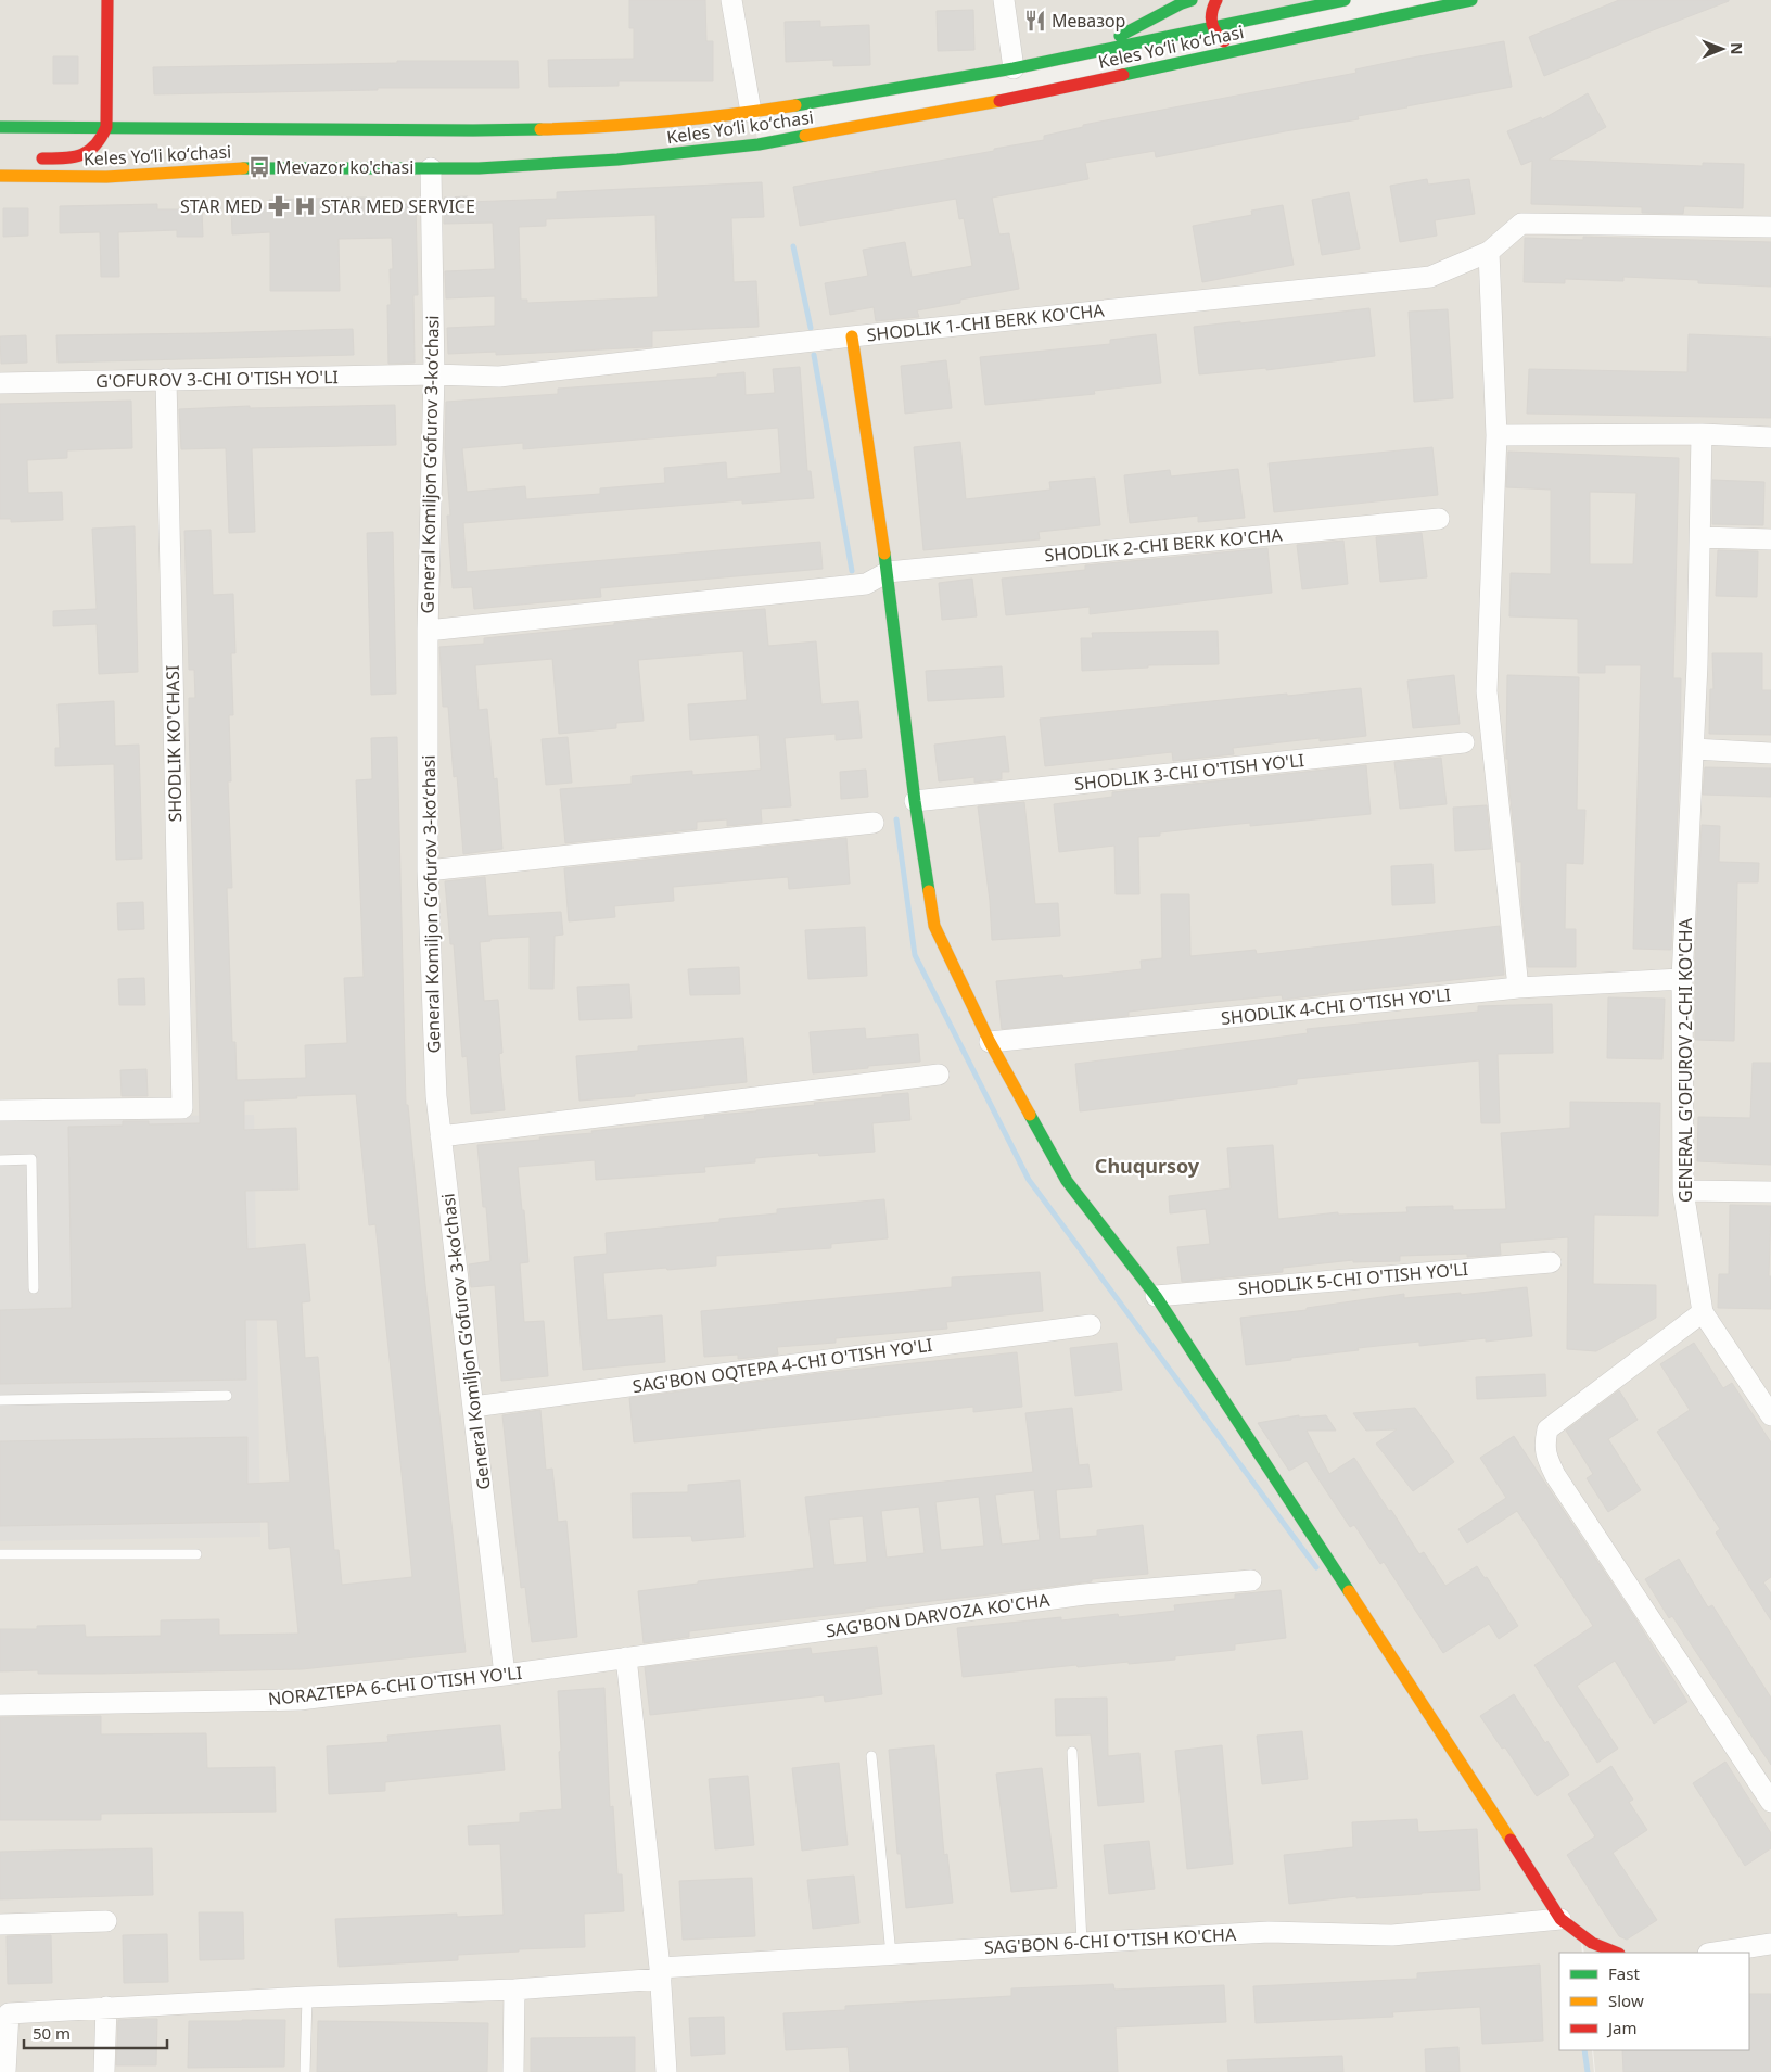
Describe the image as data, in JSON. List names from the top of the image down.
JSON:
{
  "streets": {
    "main road": ["Keles Yoʻli koʻchasi"],
    "street": [
      "SHODLIK 1-CHI BERK KO'CHA",
      "G'OFUROV 3-CHI O'TISH YO'LI",
      "General Komiljon Gʻofurov 3-koʻchasi",
      "SHODLIK 2-CHI BERK KO'CHA",
      "SHODLIK KO'CHASI",
      "SHODLIK 3-CHI O'TISH YO'LI",
      "SHODLIK 4-CHI O'TISH YO'LI",
      "GENERAL G'OFUROV 2-CHI KO'CHA",
      "SHODLIK 5-CHI O'TISH YO'LI",
      "SAG'BON OQTEPA 4-CHI O'TISH YO'LI",
      "SAG'BON DARVOZA KO'CHA",
      "NORAZTEPA 6-CHI O'TISH YO'LI",
      "SAG'BON 6-CHI O'TISH KO'CHA"
    ]
  },
  "crossings": [
    ["Keles Yoʻli koʻchasi", "General Komiljon Gʻofurov 3-koʻchasi"],
    ["SHODLIK 1-CHI BERK KO'CHA", "G'OFUROV 3-CHI O'TISH YO'LI"],
    ["SHODLIK 1-CHI BERK KO'CHA", "General Komiljon Gʻofurov 3-koʻchasi"],
    ["G'OFUROV 3-CHI O'TISH YO'LI", "General Komiljon Gʻofurov 3-koʻchasi"],
    ["G'OFUROV 3-CHI O'TISH YO'LI", "SHODLIK KO'CHASI"],
    ["General Komiljon Gʻofurov 3-koʻchasi", "SAG'BON OQTEPA 4-CHI O'TISH YO'LI"],
    ["General Komiljon Gʻofurov 3-koʻchasi", "NORAZTEPA 6-CHI O'TISH YO'LI"],
    ["SHODLIK 4-CHI O'TISH YO'LI", "GENERAL G'OFUROV 2-CHI KO'CHA"],
    ["SAG'BON DARVOZA KO'CHA", "NORAZTEPA 6-CHI O'TISH YO'LI"]
  ],
  "districts": ["Chuqursoy"],
  "places": {
    "restaurant": ["Мевазор"],
    "bus stop": ["Mevazor ko'chasi"],
    "pharmacy": ["STAR MED"],
    "hospital": ["STAR MED SERVICE"]
  },
  "legend": ["Fast", "Slow", "Jam"],
  "scale_bar": "50 m",
  "north": "right"
}
